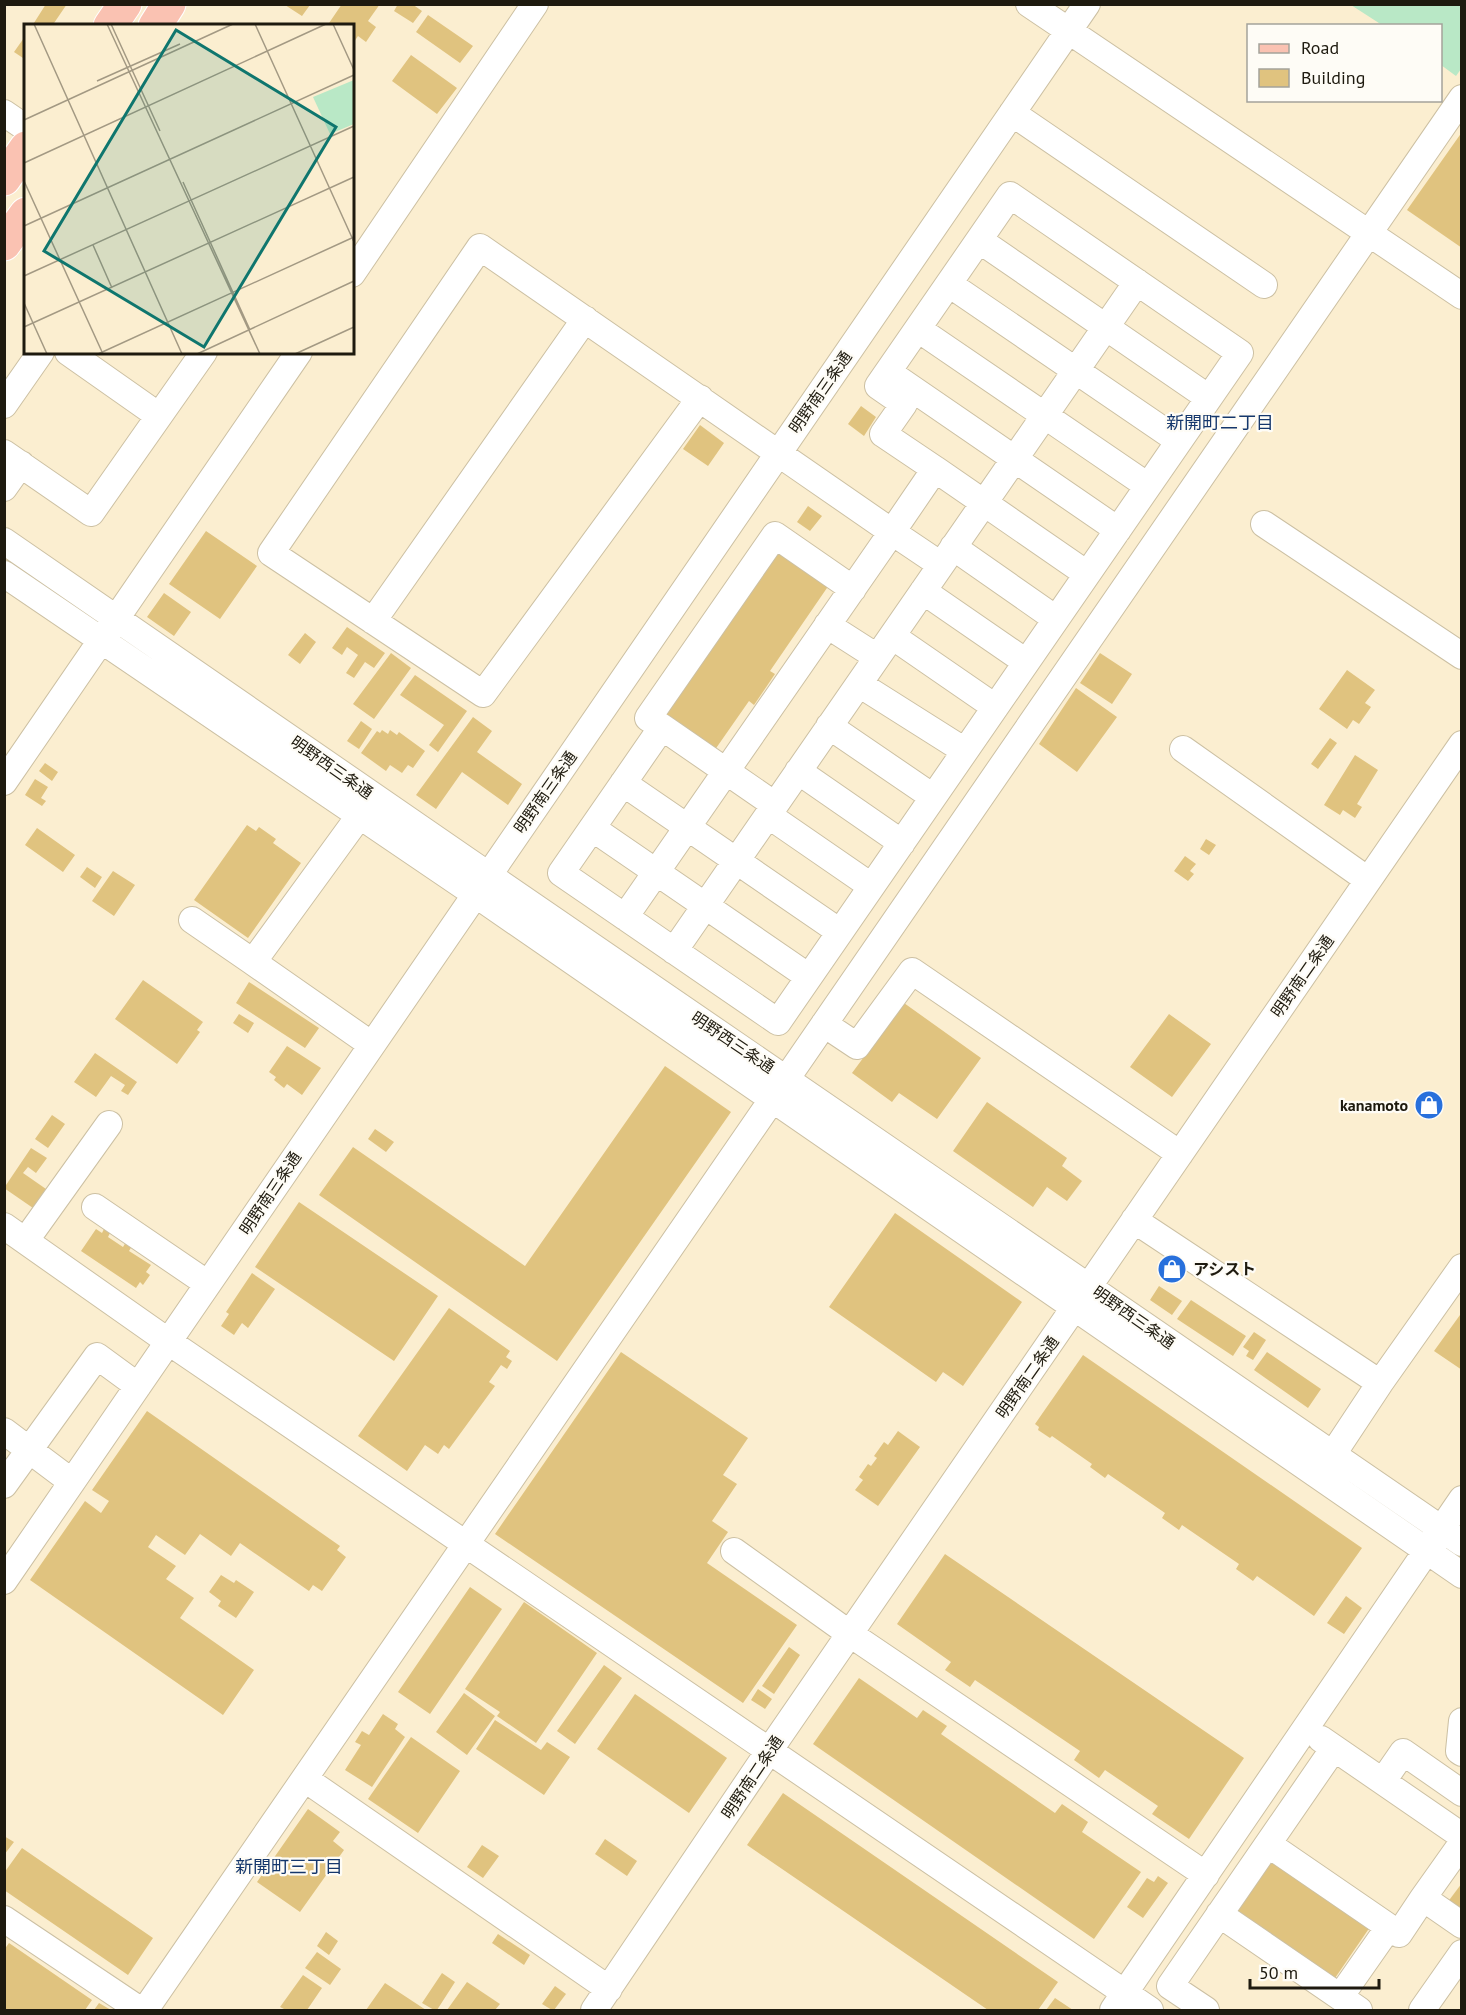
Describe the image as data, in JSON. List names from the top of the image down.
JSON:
{
  "streets": {
    "street": ["明野南三条通", "明野西三条通", "明野南二条通"]
  },
  "crossings": [
    ["明野南三条通", "明野西三条通"],
    ["明野西三条通", "明野南二条通"]
  ],
  "districts": ["新開町二丁目", "新開町三丁目"],
  "places": {
    "shop": ["kanamoto", "アシスト"]
  },
  "legend": ["Road", "Building"],
  "scale_bar": "50 m"
}
